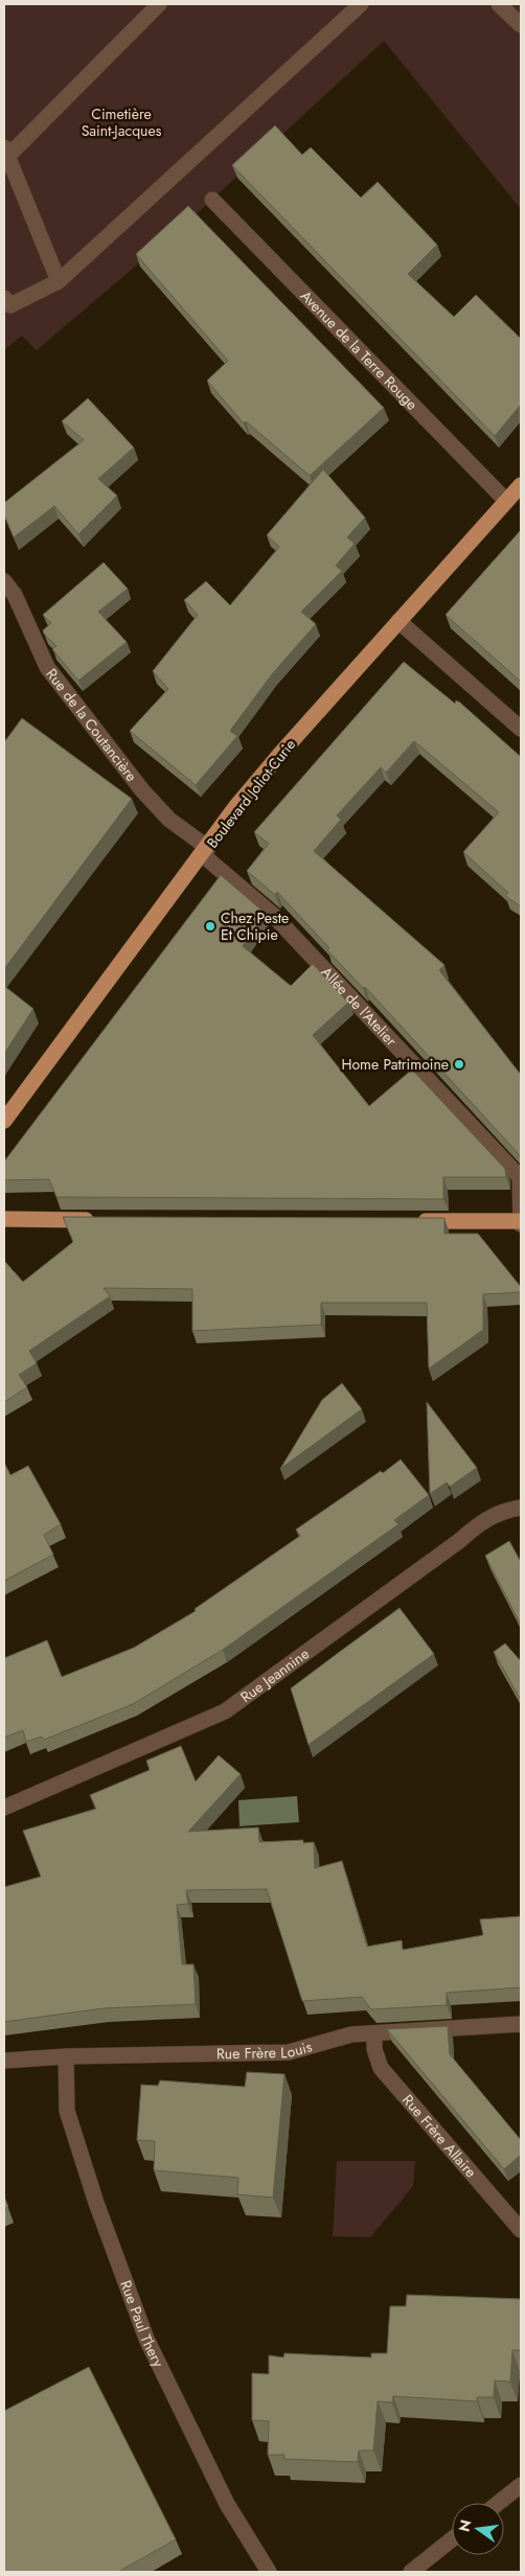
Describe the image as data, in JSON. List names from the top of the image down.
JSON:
{
  "streets": {
    "main road": ["Boulevard Joliot-Curie"],
    "street": [
      "Avenue de la Terre Rouge",
      "Rue de la Coutancière",
      "Allée de l'Atelier",
      "Rue Jeannine",
      "Rue Frère Louis",
      "Rue Frère Allaire",
      "Rue Paul Thery"
    ]
  },
  "crossings": [
    ["Avenue de la Terre Rouge", "Boulevard Joliot-Curie"],
    ["Rue de la Coutancière", "Boulevard Joliot-Curie"],
    ["Rue de la Coutancière", "Allée de l'Atelier"],
    ["Boulevard Joliot-Curie", "Allée de l'Atelier"],
    ["Rue Frère Louis", "Rue Frère Allaire"],
    ["Rue Frère Louis", "Rue Paul Thery"]
  ],
  "parks": ["Cimetière Saint-Jacques"],
  "places": ["Chez Peste Et Chipie", "Home Patrimoine"],
  "north": "left"
}
